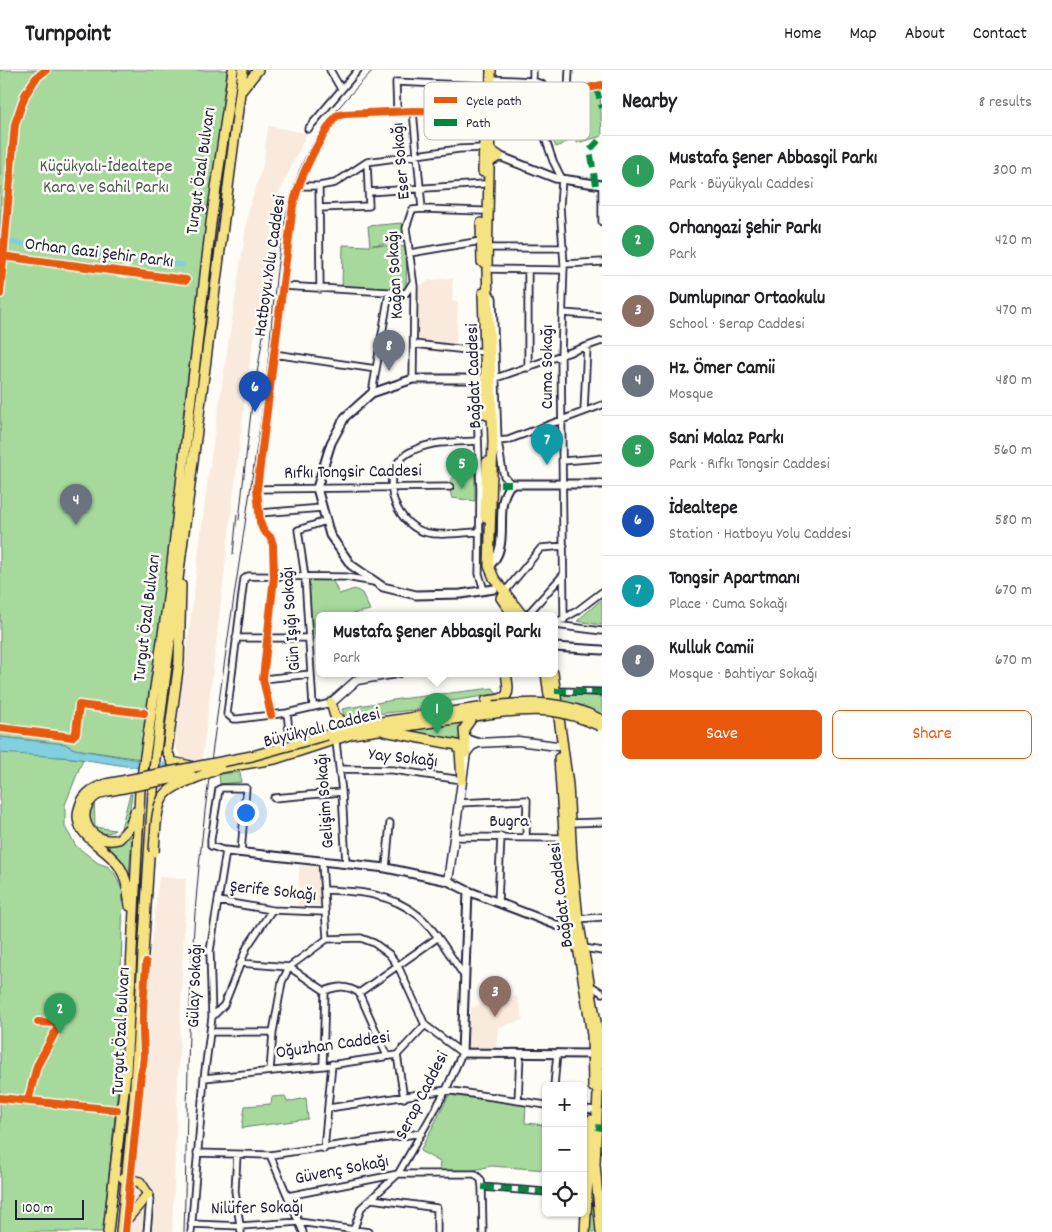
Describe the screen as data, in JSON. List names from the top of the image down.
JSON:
{
  "streets": {
    "main road": ["Turgut Özal Bulvarı", "Bağdat Caddesi", "Büyükyalı Caddesi"],
    "street": [
      "Eser Sokağı",
      "Hatboyu Yolu Caddesi",
      "Kağan Sokağı",
      "Cuma Sokağı",
      "Rıfkı Tongsir Caddesi",
      "Gün Işığı Sokağı",
      "Yay Sokağı",
      "Gelişim Sokağı",
      "Bugra",
      "Şerife Sokağı",
      "Gülay Sokağı",
      "Oğuzhan Caddesi",
      "Serap Caddesi",
      "Güvenç Sokağı",
      "Nilüfer Sokağı"
    ],
    "cycle path": ["Orhan Gazi Şehir Parkı"]
  },
  "crossings": [
    ["Eser Sokağı", "Hatboyu Yolu Caddesi"],
    ["Eser Sokağı", "Kağan Sokağı"],
    ["Eser Sokağı", "Bağdat Caddesi"],
    ["Hatboyu Yolu Caddesi", "Rıfkı Tongsir Caddesi"],
    ["Bağdat Caddesi", "Bugra"],
    ["Büyükyalı Caddesi", "Gelişim Sokağı"],
    ["Yay Sokağı", "Gelişim Sokağı"],
    ["Şerife Sokağı", "Gülay Sokağı"],
    ["Gülay Sokağı", "Oğuzhan Caddesi"],
    ["Gülay Sokağı", "Nilüfer Sokağı"],
    ["Serap Caddesi", "Güvenç Sokağı"],
    ["Serap Caddesi", "Nilüfer Sokağı"]
  ],
  "parks": ["Küçükyalı-İdealtepe Kara ve Sahil Parkı"],
  "legend": ["Cycle path", "Path"],
  "scale_bar": "100 m",
  "page": {
    "header": "Turnpoint",
    "nav": [
      "Home",
      "Map",
      "About",
      "Contact"
    ],
    "heading": ["Nearby", "8 results"],
    "list": [
      {
        "mark": "1",
        "name": "Mustafa Şener Abbasgil Parkı",
        "note": "Park · Büyükyalı Caddesi",
        "value": "300 m"
      },
      {
        "mark": "2",
        "name": "Orhangazi Şehir Parkı",
        "note": "Park",
        "value": "420 m"
      },
      {
        "mark": "3",
        "name": "Dumlupınar Ortaokulu",
        "note": "School · Serap Caddesi",
        "value": "470 m"
      },
      {
        "mark": "4",
        "name": "Hz. Ömer Camii",
        "note": "Mosque",
        "value": "480 m"
      },
      {
        "mark": "5",
        "name": "Sani Malaz Parkı",
        "note": "Park · Rıfkı Tongsir Caddesi",
        "value": "560 m"
      },
      {
        "mark": "6",
        "name": "İdealtepe",
        "note": "Station · Hatboyu Yolu Caddesi",
        "value": "580 m"
      },
      {
        "mark": "7",
        "name": "Tongsir Apartmanı",
        "note": "Place · Cuma Sokağı",
        "value": "670 m"
      },
      {
        "mark": "8",
        "name": "Kulluk Camii",
        "note": "Mosque · Bahtiyar Sokağı",
        "value": "670 m"
      }
    ],
    "pins": [
      "8",
      "6",
      "7",
      "5",
      "4",
      "1",
      "3",
      "2"
    ],
    "popup": ["Mustafa Şener Abbasgil Parkı", "Park"],
    "buttons": ["Save", "Share"],
    "map_buttons": ["+", "−"],
    "scale": "100 m"
  }
}
